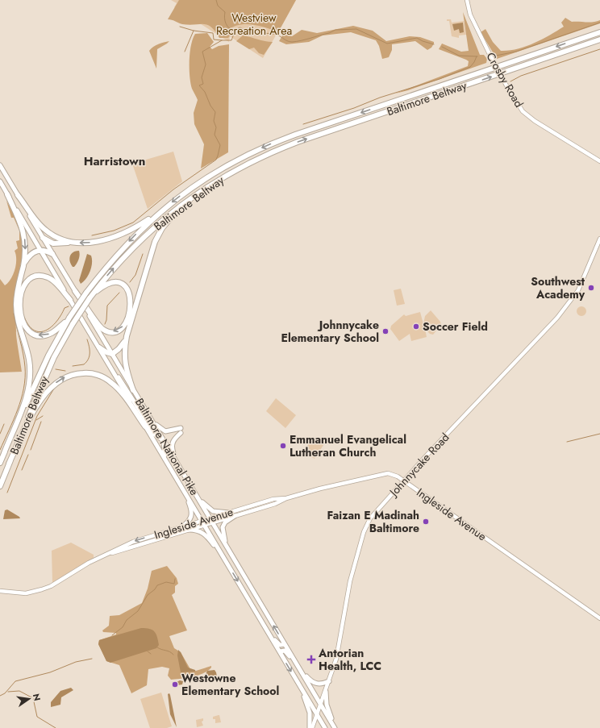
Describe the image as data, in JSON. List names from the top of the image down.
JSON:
{
  "streets": {
    "highway": ["Baltimore Beltway"],
    "main road": [
      "Crosby Road",
      "Baltimore National Pike",
      "Johnnycake Road",
      "Ingleside Avenue"
    ]
  },
  "crossings": [
    ["Baltimore National Pike", "Johnnycake Road"],
    ["Baltimore National Pike", "Ingleside Avenue"],
    ["Johnnycake Road", "Ingleside Avenue"]
  ],
  "districts": ["Harristown"],
  "parks": ["Westview Recreation Area"],
  "places": {
    "other": [
      "Southwest Academy",
      "Soccer Field",
      "Johnnycake Elementary School",
      "Emmanuel Evangelical Lutheran Church",
      "Faizan E Madinah Baltimore",
      "Westowne Elementary School"
    ],
    "health": ["Antorian Health, LCC"]
  },
  "north": "right"
}
